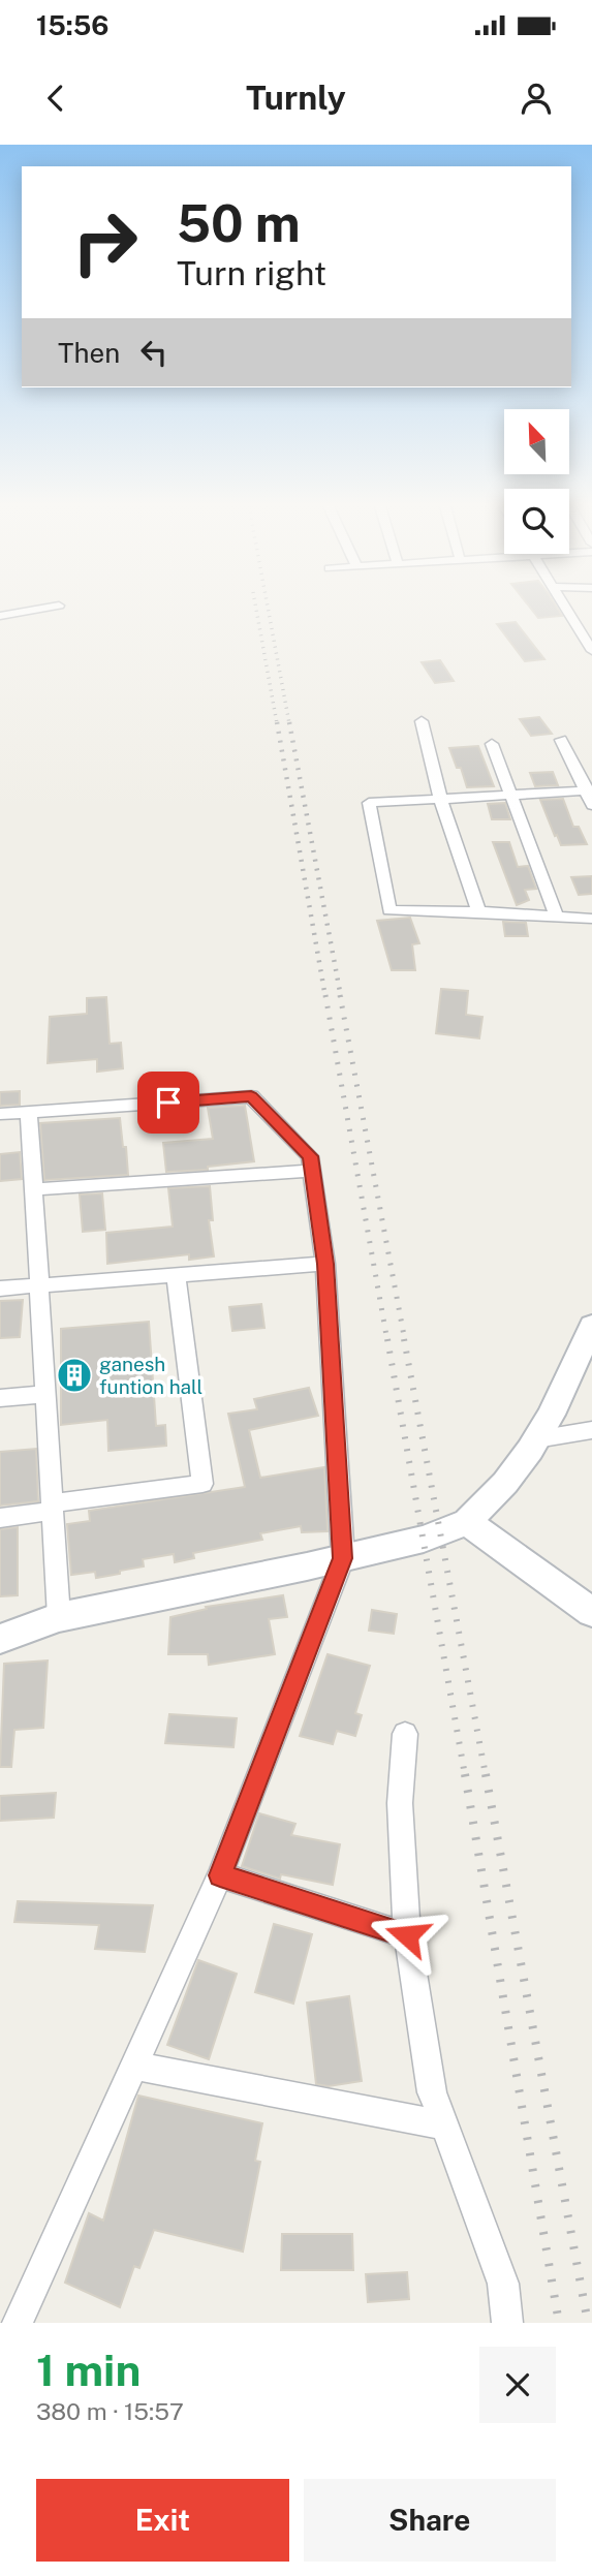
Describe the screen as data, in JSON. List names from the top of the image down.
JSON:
{
  "places": {
    "building": ["ganesh funtion hall"]
  },
  "north": "top left",
  "page": {
    "status": "15:56",
    "header": "Turnly",
    "turn": ["50 m", "Turn right"],
    "then": "Then",
    "heading": ["1 min", "380 m · 15:57"],
    "buttons": ["Exit", "Share"]
  }
}
